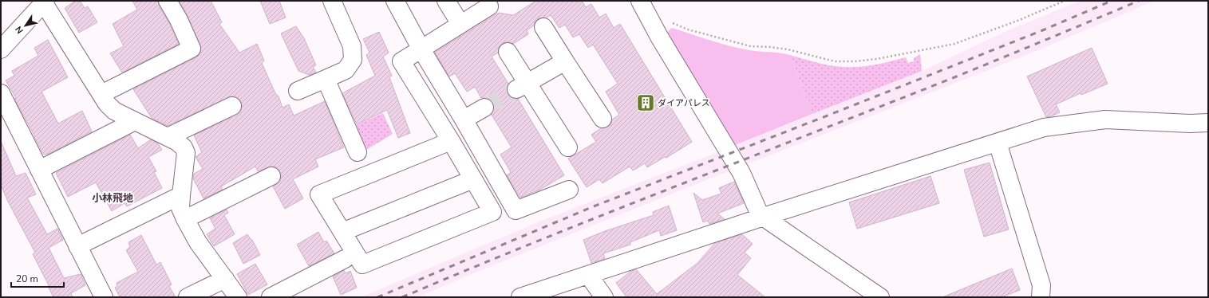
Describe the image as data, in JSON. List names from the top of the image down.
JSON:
{
  "districts": ["小林飛地"],
  "places": {
    "building": ["ダイアパレス"]
  },
  "scale_bar": "20 m",
  "north": "bottom left"
}
